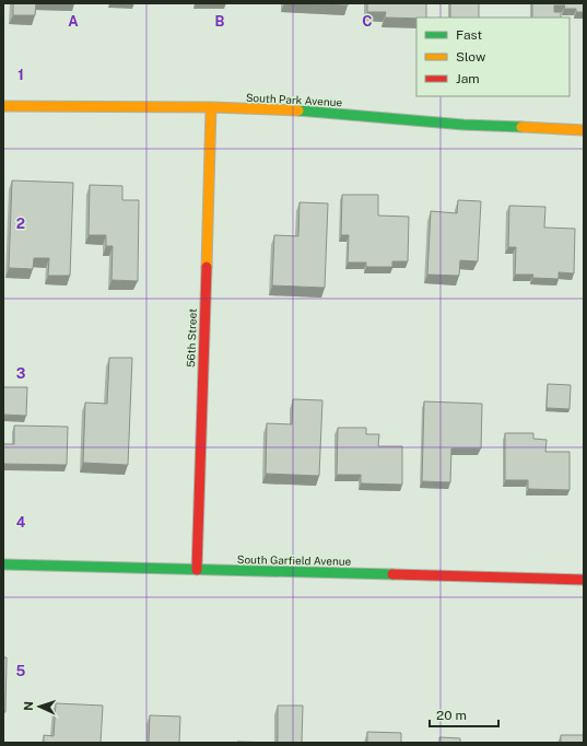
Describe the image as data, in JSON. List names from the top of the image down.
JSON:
{
  "streets": {
    "street": ["South Park Avenue", "56th Street", "South Garfield Avenue"]
  },
  "crossings": [
    ["South Park Avenue", "56th Street"],
    ["56th Street", "South Garfield Avenue"]
  ],
  "legend": ["Fast", "Slow", "Jam"],
  "scale_bar": "20 m",
  "north": "left",
  "grid": {
    "columns": ["A", "B", "C"],
    "rows": [
      "1",
      "2",
      "3",
      "4",
      "5"
    ]
  }
}
